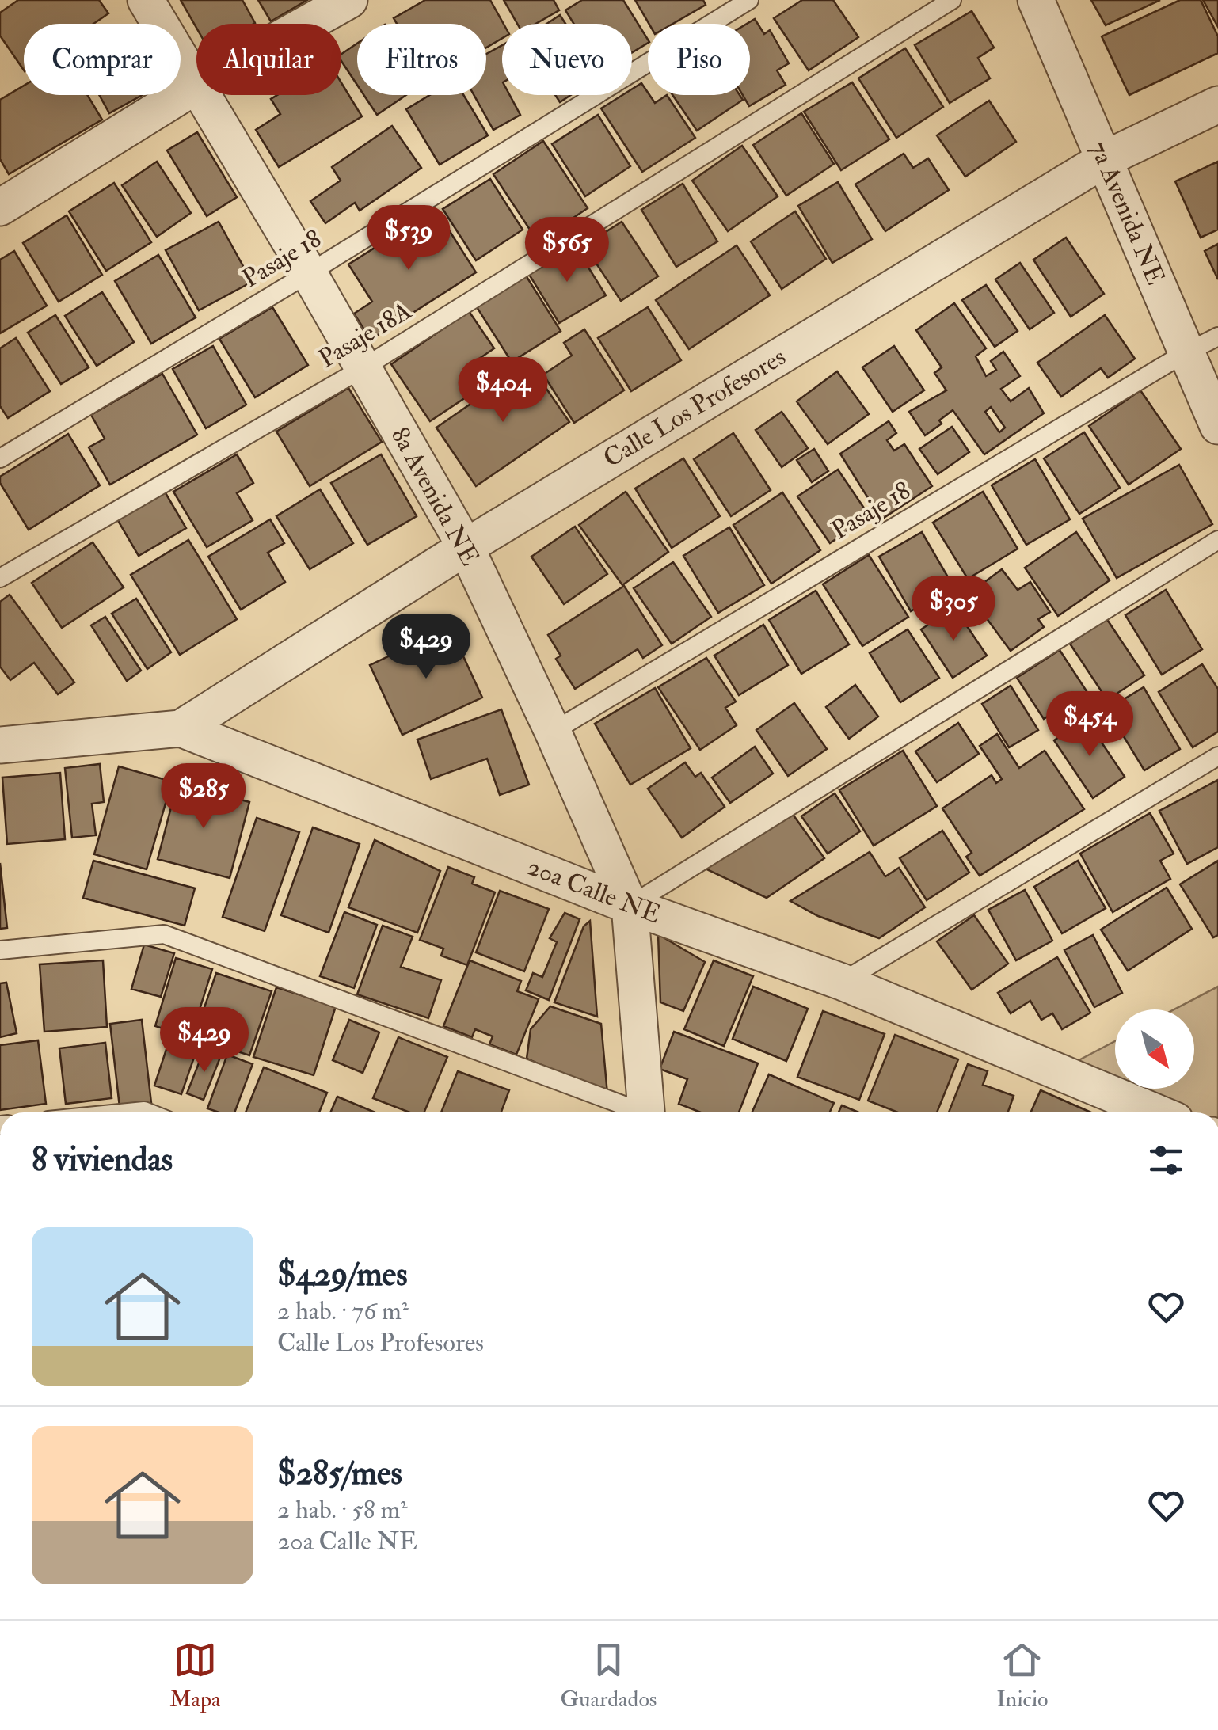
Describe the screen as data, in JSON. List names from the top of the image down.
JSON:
{
  "streets": {
    "street": [
      "7a Avenida NE",
      "Calle Los Profesores",
      "8a Avenida NE",
      "20a Calle NE"
    ],
    "lane": ["Pasaje 18", "Pasaje 18A"]
  },
  "crossings": [
    ["7a Avenida NE", "Pasaje 18"],
    ["7a Avenida NE", "Calle Los Profesores"],
    ["Pasaje 18", "8a Avenida NE"],
    ["Pasaje 18A", "8a Avenida NE"],
    ["Calle Los Profesores", "8a Avenida NE"],
    ["Calle Los Profesores", "20a Calle NE"],
    ["8a Avenida NE", "20a Calle NE"]
  ],
  "north": "bottom right",
  "page": {
    "chip": [
      "Comprar",
      "Alquilar",
      "Filtros",
      "Nuevo",
      "Piso"
    ],
    "price": [
      "$539",
      "$565",
      "$404",
      "$305",
      "$429",
      "$454",
      "$285",
      "$429"
    ],
    "heading": "8 viviendas",
    "list": [
      {
        "name": "$429/mes",
        "note": "2 hab. · 76 m² · Calle Los Profesores"
      },
      {
        "name": "$285/mes",
        "note": "2 hab. · 58 m² · 20a Calle NE"
      }
    ],
    "tabs": ["Mapa", "Guardados", "Inicio"]
  }
}
